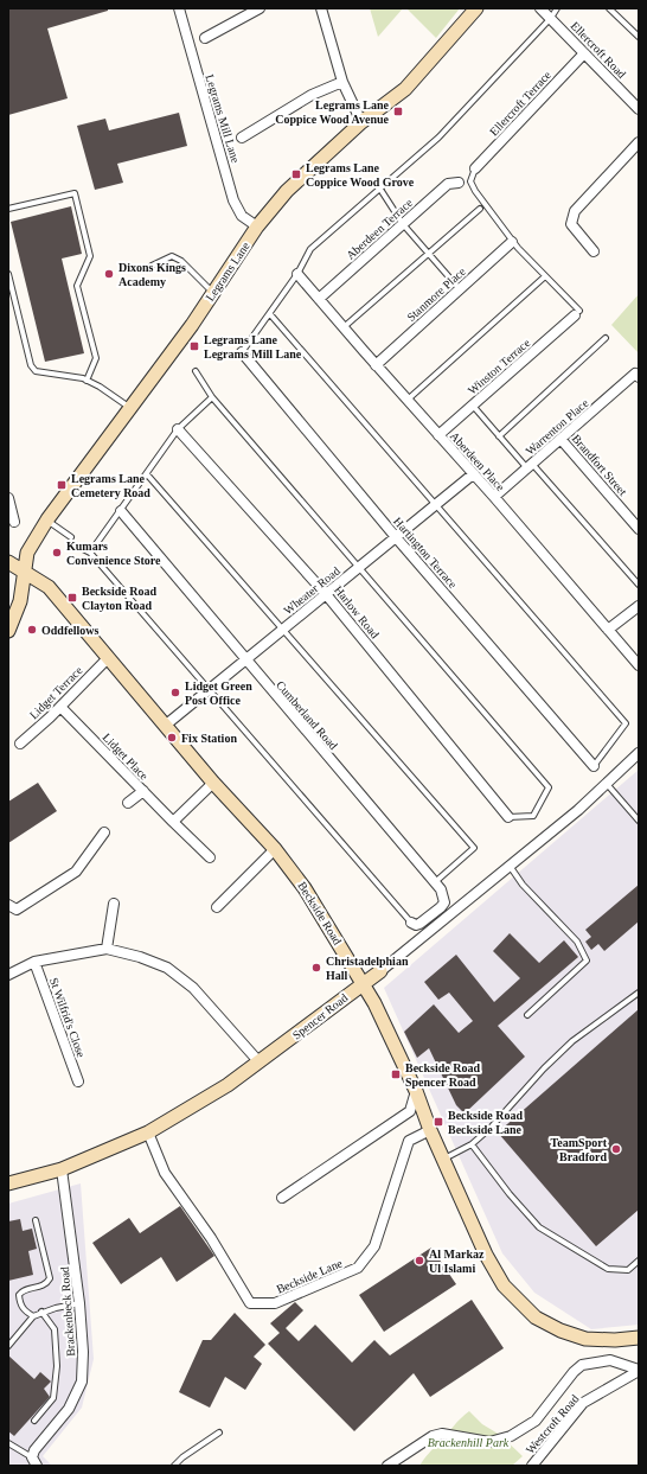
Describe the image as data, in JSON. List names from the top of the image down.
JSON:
{
  "streets": {
    "street": [
      "Ellercroft Road",
      "Ellercroft Terrace",
      "Legrams Mill Lane",
      "Aberdeen Terrace",
      "Legrams Lane",
      "Stanmore Place",
      "Winston Terrace",
      "Warrenton Place",
      "Aberdeen Place",
      "Brandfort Street",
      "Hartington Terrace",
      "Wheater Road",
      "Harlow Road",
      "Lidget Terrace",
      "Cumberland Road",
      "Lidget Place",
      "Beckside Road",
      "Spencer Road",
      "St Wilfrid's Close",
      "Beckside Lane",
      "Brackenbeck Road",
      "Westcroft Road"
    ]
  },
  "crossings": [
    ["Ellercroft Road", "Ellercroft Terrace"],
    ["Legrams Mill Lane", "Legrams Lane"],
    ["Aberdeen Terrace", "Aberdeen Place"],
    ["Legrams Lane", "Beckside Road"],
    ["Stanmore Place", "Aberdeen Place"],
    ["Winston Terrace", "Aberdeen Place"],
    ["Warrenton Place", "Aberdeen Place"],
    ["Warrenton Place", "Brandfort Street"],
    ["Aberdeen Place", "Wheater Road"],
    ["Hartington Terrace", "Wheater Road"],
    ["Wheater Road", "Harlow Road"],
    ["Wheater Road", "Cumberland Road"],
    ["Wheater Road", "Beckside Road"],
    ["Lidget Terrace", "Lidget Place"],
    ["Lidget Terrace", "Beckside Road"],
    ["Beckside Road", "Spencer Road"],
    ["Beckside Road", "Beckside Lane"],
    ["Spencer Road", "Beckside Lane"],
    ["Spencer Road", "Brackenbeck Road"]
  ],
  "parks": ["Brackenhill Park"],
  "places": {
    "transit": [
      "Legrams Lane Coppice Wood Avenue",
      "Legrams Lane Coppice Wood Grove",
      "Legrams Lane Legrams Mill Lane",
      "Legrams Lane Cemetery Road",
      "Beckside Road Clayton Road",
      "Beckside Road Spencer Road",
      "Beckside Road Beckside Lane"
    ],
    "other": [
      "Dixons Kings Academy",
      "Kumars Convenience Store",
      "Oddfellows",
      "Lidget Green Post Office",
      "Fix Station",
      "Christadelphian Hall",
      "TeamSport Bradford",
      "Al Markaz Ul Islami"
    ]
  }
}
